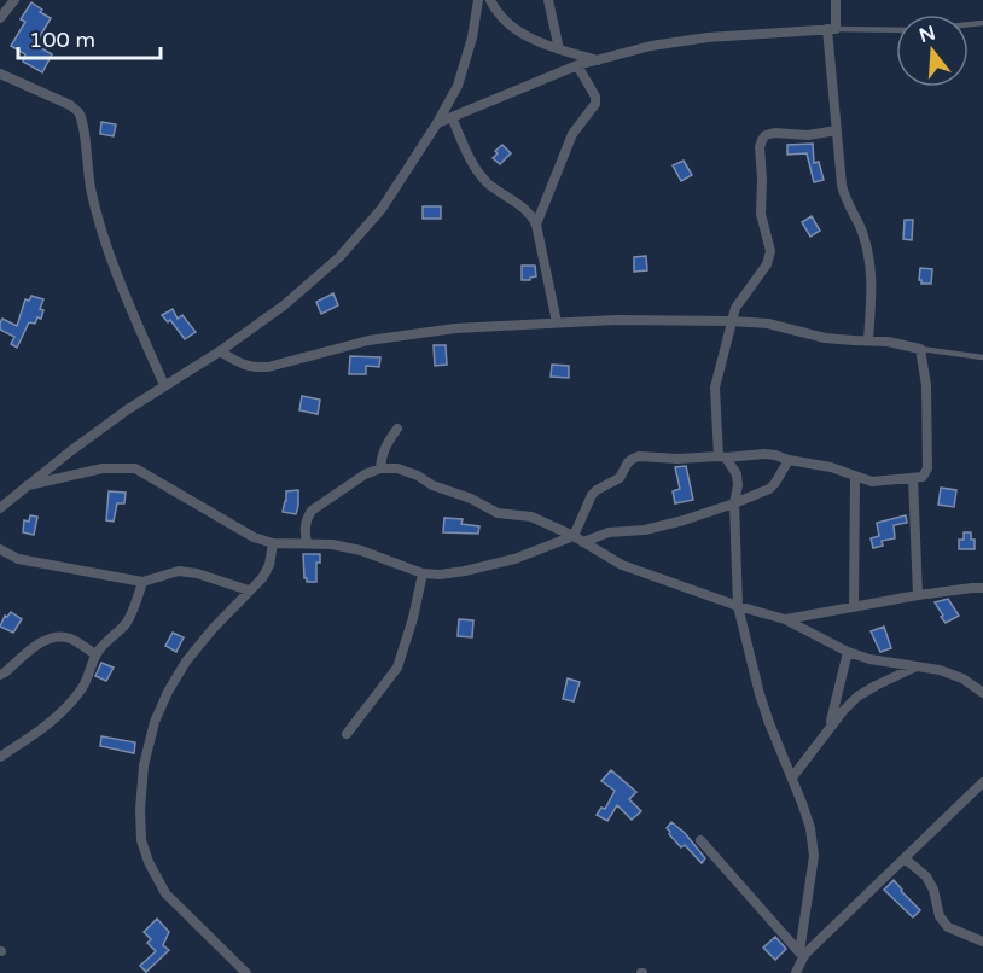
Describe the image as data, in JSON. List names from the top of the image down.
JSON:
{
  "scale_bar": "100 m",
  "north": "top"
}
